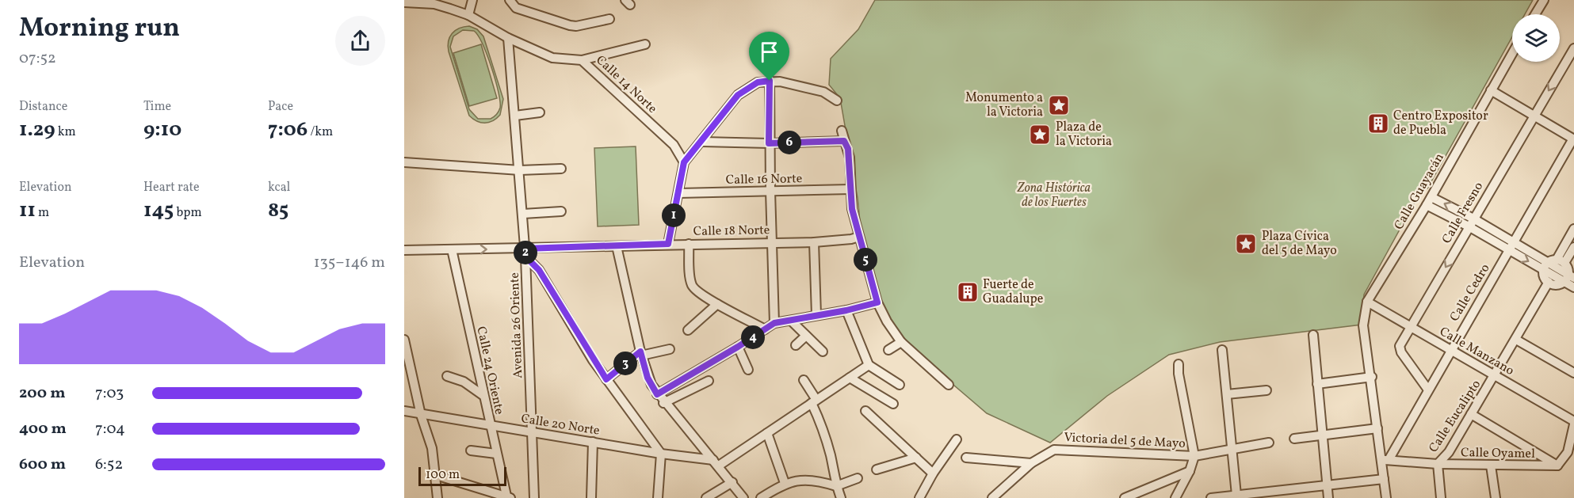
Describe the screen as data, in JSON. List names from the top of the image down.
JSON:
{
  "streets": {
    "street": [
      "Calle 14 Norte",
      "Calle 16 Norte",
      "Calle Guayacán",
      "Calle Fresno",
      "Calle 18 Norte",
      "Calle Cedro",
      "Avenida 26 Oriente",
      "Calle Manzano",
      "Calle 24 Oriente",
      "Calle Eucalipto",
      "Calle 20 Norte",
      "Victoria del 5 de Mayo",
      "Calle Oyamel"
    ]
  },
  "crossings": [
    ["Calle 14 Norte", "Avenida 26 Oriente"],
    ["Calle Guayacán", "Calle Manzano"],
    ["Calle Fresno", "Calle Cedro"],
    ["Calle Fresno", "Calle Manzano"],
    ["Calle 18 Norte", "Avenida 26 Oriente"],
    ["Calle 18 Norte", "Calle 24 Oriente"],
    ["Calle Cedro", "Calle Manzano"],
    ["Calle Cedro", "Calle Oyamel"],
    ["Avenida 26 Oriente", "Calle 20 Norte"],
    ["Calle Manzano", "Calle Eucalipto"],
    ["Calle 24 Oriente", "Calle 20 Norte"],
    ["Calle Eucalipto", "Calle Oyamel"]
  ],
  "one_way": ["Calle Fresno"],
  "parks": ["Zona Histórica de los Fuertes"],
  "places": {
    "place": ["Monumento a la Victoria", "Plaza de la Victoria", "Plaza Cívica del 5 de Mayo"],
    "building": ["Centro Expositor de Puebla", "Fuerte de Guadalupe"]
  },
  "scale_bar": "100 m",
  "page": {
    "heading": ["Morning run", "07:52"],
    "stats": [
      ["Distance", "1.29 km"],
      ["Time", "9:10"],
      ["Pace", "7:06 /km"],
      ["Elevation", "11 m"],
      ["Heart rate", "145 bpm"],
      ["kcal", "85"]
    ],
    "pins": [
      "6",
      "1",
      "2",
      "5",
      "4",
      "3"
    ],
    "chart": ["Elevation", "135–146 m"],
    "list": [
      {
        "name": "200 m",
        "note": "7:03"
      },
      {
        "name": "400 m",
        "note": "7:04"
      },
      {
        "name": "600 m",
        "note": "6:52"
      }
    ],
    "scale": "100 m"
  }
}
